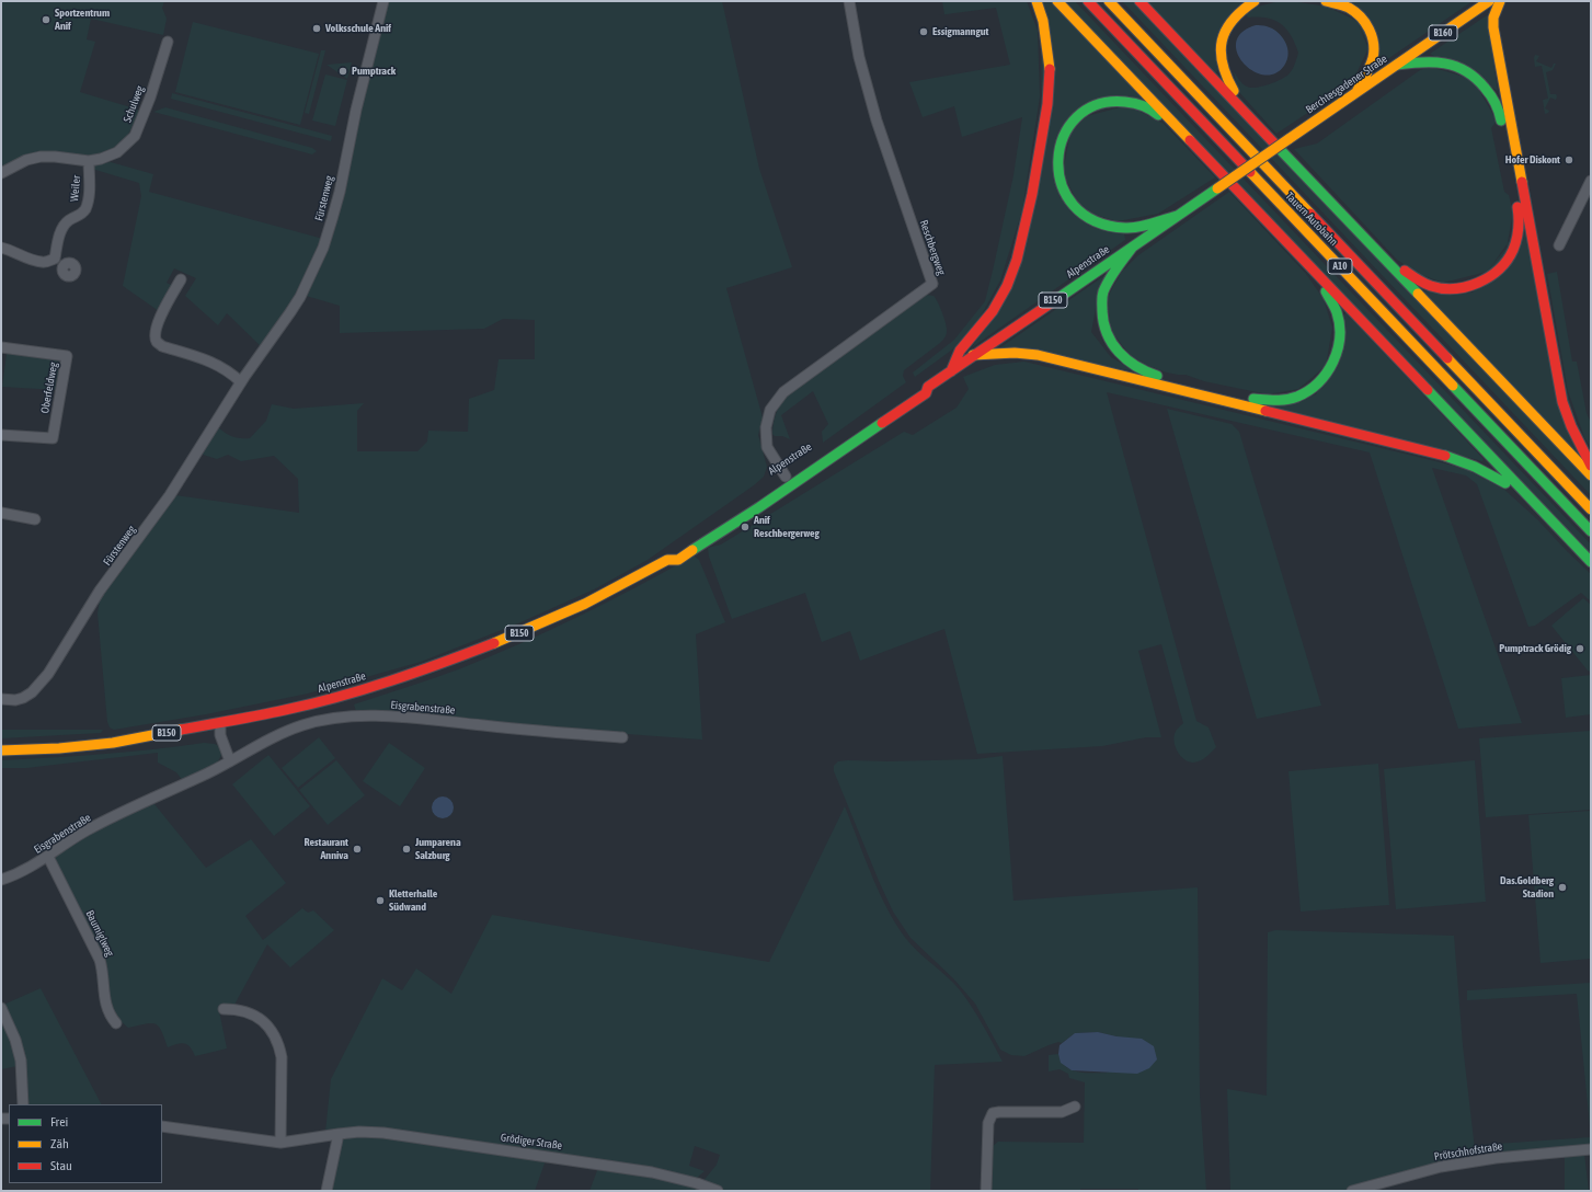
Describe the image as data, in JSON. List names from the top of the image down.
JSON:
{
  "streets": {
    "main road": [
      "B160",
      "Berchtesgadener Straße",
      "Tauern Autobahn",
      "Alpenstraße",
      "A10",
      "B150"
    ],
    "street": [
      "Schulweg",
      "Weiler",
      "Fürstenweg",
      "Reschbergweg",
      "Oberfeldweg",
      "Eisgrabenstraße",
      "Baumiglweg",
      "Grödiger Straße",
      "Prötschhofstraße"
    ]
  },
  "crossings": [
    ["Berchtesgadener Straße", "Alpenstraße"],
    ["Schulweg", "Weiler"],
    ["Eisgrabenstraße", "Baumiglweg"]
  ],
  "places": [
    "Sportzentrum Anif",
    "Volksschule Anif",
    "Essigmanngut",
    "Pumptrack",
    "Hofer Diskont",
    "Anif Reschbergerweg",
    "Pumptrack Grödig",
    "Restaurant Anniva",
    "Jumparena Salzburg",
    "Das.Goldberg Stadion",
    "Kletterhalle Südwand"
  ],
  "legend": ["Frei", "Zäh", "Stau"]
}
